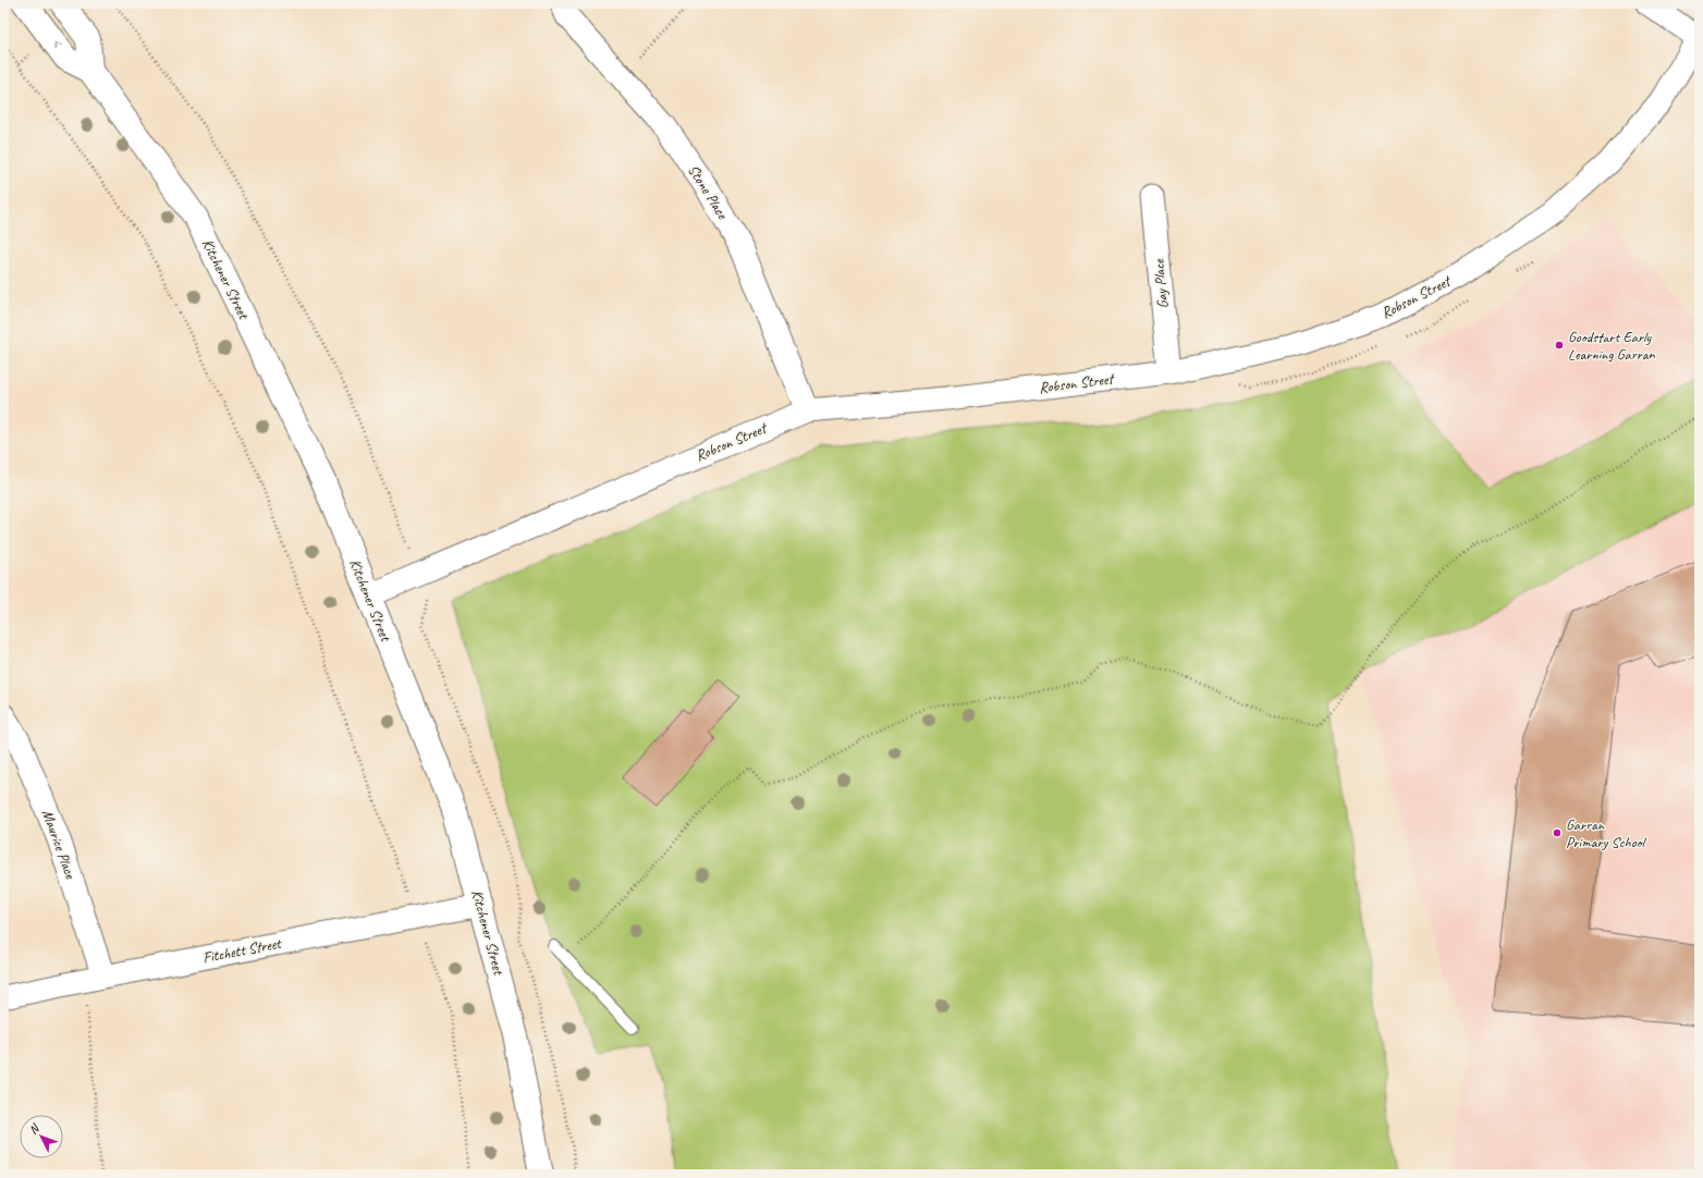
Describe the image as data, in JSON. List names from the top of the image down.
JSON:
{
  "streets": {
    "street": [
      "Stone Place",
      "Kitchener Street",
      "Gay Place",
      "Robson Street",
      "Maurice Place",
      "Fitchett Street"
    ]
  },
  "crossings": [
    ["Stone Place", "Robson Street"],
    ["Kitchener Street", "Robson Street"],
    ["Kitchener Street", "Fitchett Street"],
    ["Gay Place", "Robson Street"],
    ["Maurice Place", "Fitchett Street"]
  ],
  "places": ["Goodstart Early Learning Garran", "Garran Primary School"],
  "north": "top left"
}
